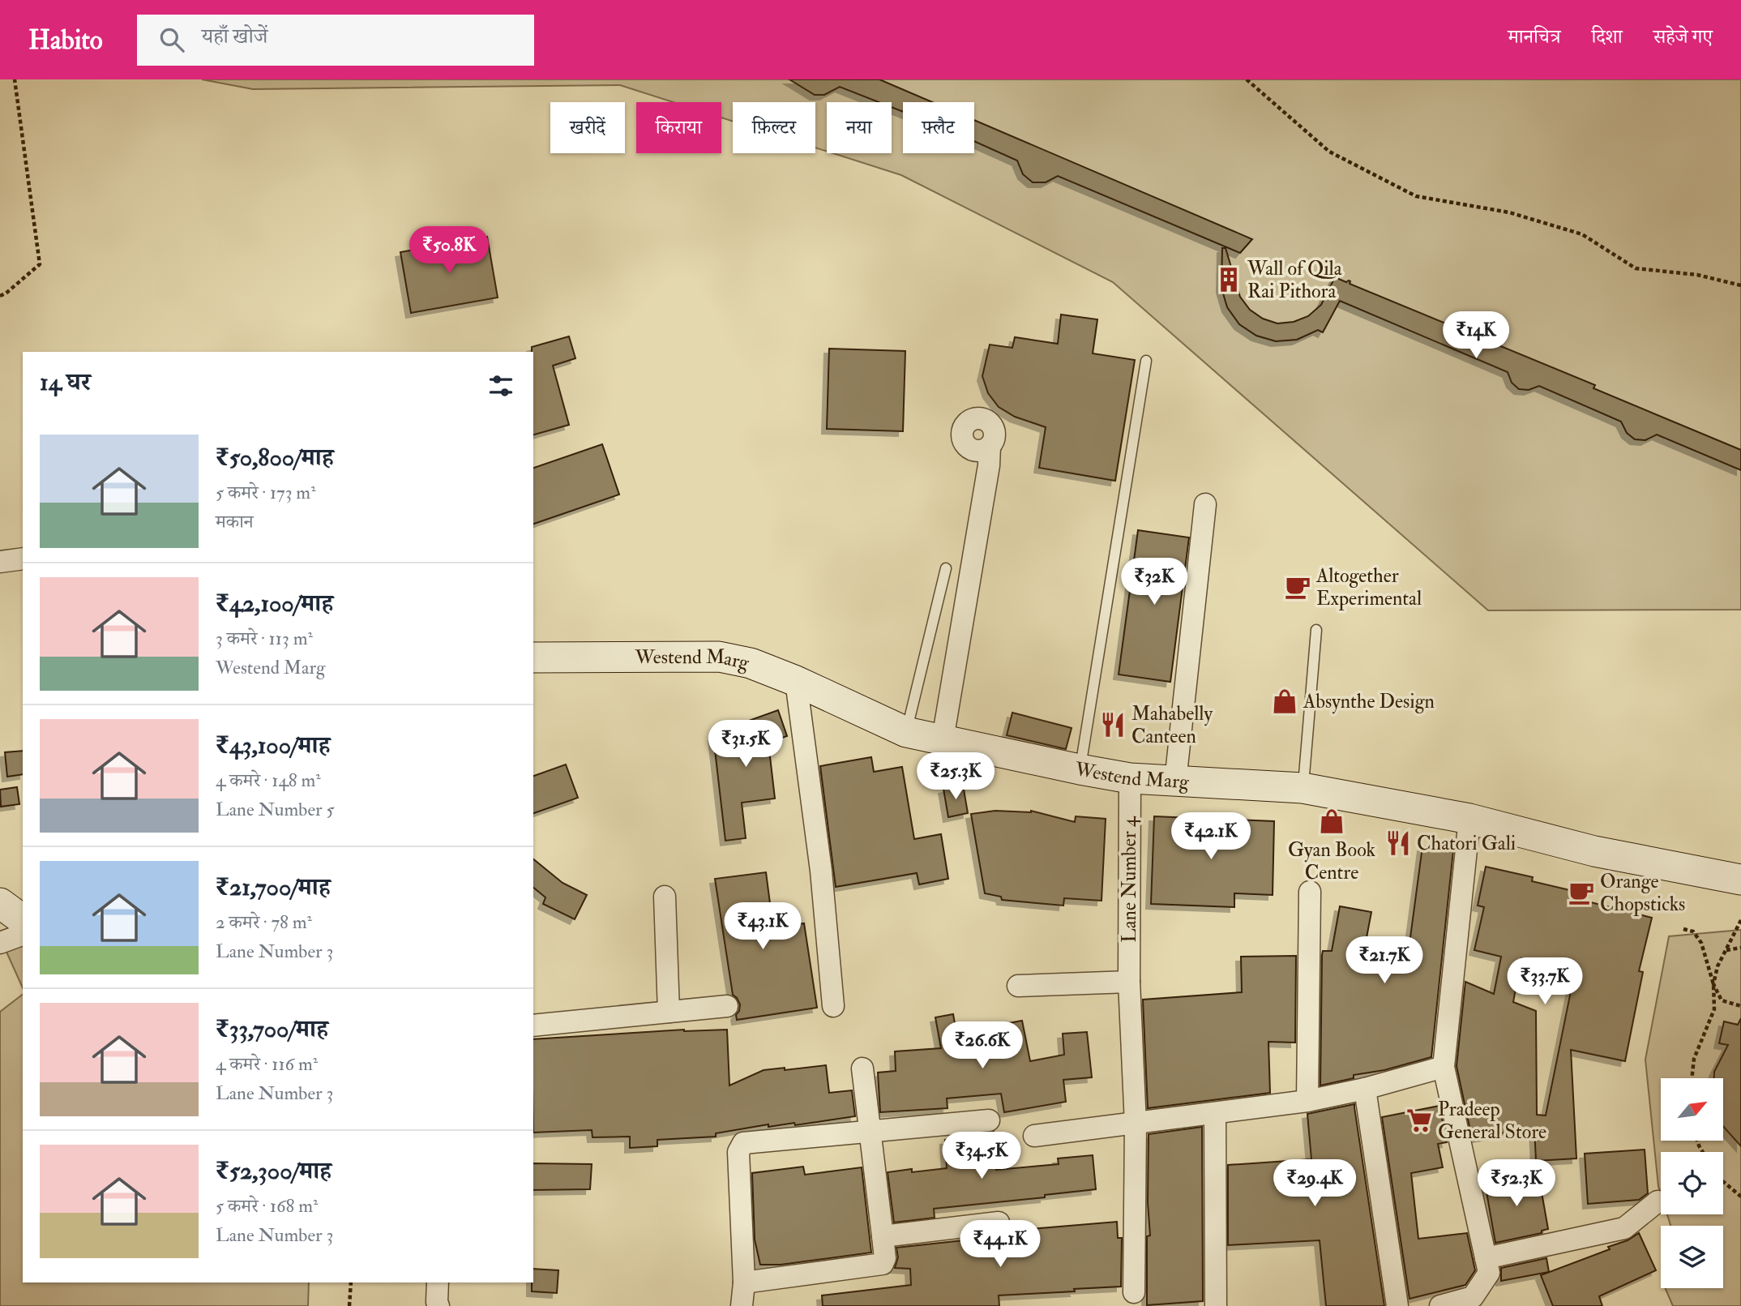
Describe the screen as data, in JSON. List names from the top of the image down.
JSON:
{
  "streets": {
    "street": ["Westend Marg", "Lane Number 4"]
  },
  "crossings": [
    ["Westend Marg", "Lane Number 4"]
  ],
  "places": {
    "building": ["Wall of Qila Rai Pithora"],
    "cafe": ["Altogether Experimental", "Orange Chopsticks"],
    "shop": ["Absynthe Design", "Gyan Book Centre"],
    "restaurant": ["Mahabelly Canteen", "Chatori Gali"],
    "supermarket": ["Pradeep General Store"]
  },
  "north": "top right",
  "page": {
    "header": "Habito",
    "search": "यहाँ खोजें",
    "nav": ["मानचित्र", "दिशा", "सहेजे गए"],
    "chip": [
      "खरीदें",
      "किराया",
      "फ़िल्टर",
      "नया",
      "फ़्लैट"
    ],
    "price": [
      "₹50.8K",
      "₹14K",
      "₹32K",
      "₹31.5K",
      "₹25.3K",
      "₹42.1K",
      "₹43.1K",
      "₹21.7K",
      "₹33.7K",
      "₹26.6K",
      "₹34.5K",
      "₹29.4K",
      "₹52.3K",
      "₹44.1K"
    ],
    "heading": "14 घर",
    "list": [
      {
        "name": "₹50,800/माह",
        "note": "5 कमरे · 173 m² · मकान"
      },
      {
        "name": "₹42,100/माह",
        "note": "3 कमरे · 113 m² · Westend Marg"
      },
      {
        "name": "₹43,100/माह",
        "note": "4 कमरे · 148 m² · Lane Number 5"
      },
      {
        "name": "₹21,700/माह",
        "note": "2 कमरे · 78 m² · Lane Number 3"
      },
      {
        "name": "₹33,700/माह",
        "note": "4 कमरे · 116 m² · Lane Number 3"
      },
      {
        "name": "₹52,300/माह",
        "note": "5 कमरे · 168 m² · Lane Number 3"
      }
    ]
  }
}
